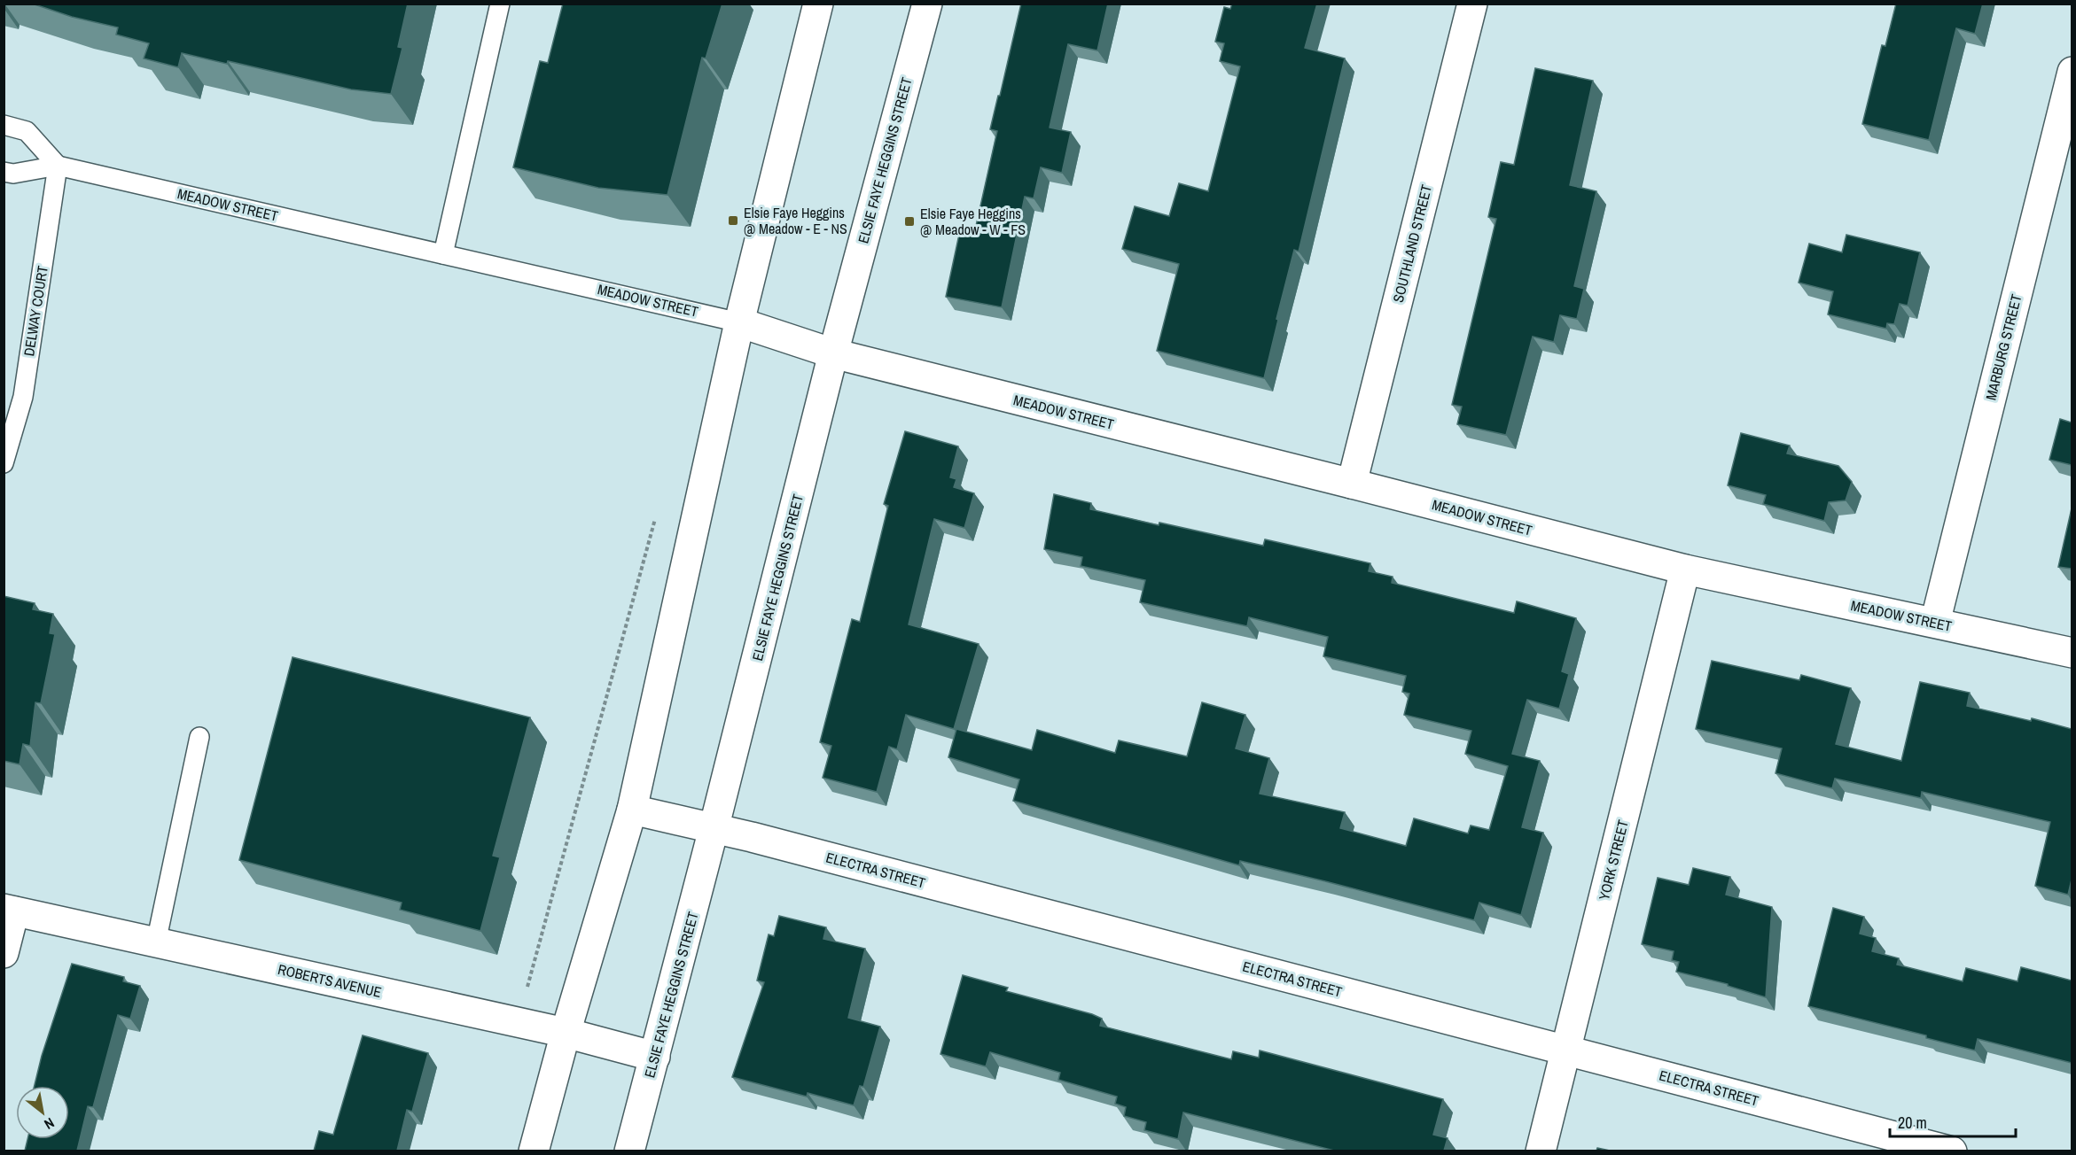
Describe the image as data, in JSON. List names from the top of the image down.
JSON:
{
  "streets": {
    "street": [
      "ELSIE FAYE HEGGINS STREET",
      "MEADOW STREET",
      "SOUTHLAND STREET",
      "MARBURG STREET",
      "YORK STREET",
      "ELECTRA STREET",
      "ROBERTS AVENUE"
    ],
    "lane": ["DELWAY COURT"]
  },
  "crossings": [
    ["ELSIE FAYE HEGGINS STREET", "MEADOW STREET"],
    ["ELSIE FAYE HEGGINS STREET", "ELECTRA STREET"],
    ["ELSIE FAYE HEGGINS STREET", "ROBERTS AVENUE"],
    ["MEADOW STREET", "SOUTHLAND STREET"],
    ["MEADOW STREET", "DELWAY COURT"],
    ["MEADOW STREET", "MARBURG STREET"],
    ["MEADOW STREET", "YORK STREET"],
    ["YORK STREET", "ELECTRA STREET"]
  ],
  "places": {
    "transit": ["Elsie Faye Heggins @ Meadow - E - NS", "Elsie Faye Heggins @ Meadow - W - FS"]
  },
  "scale_bar": "20 m",
  "north": "bottom right"
}
